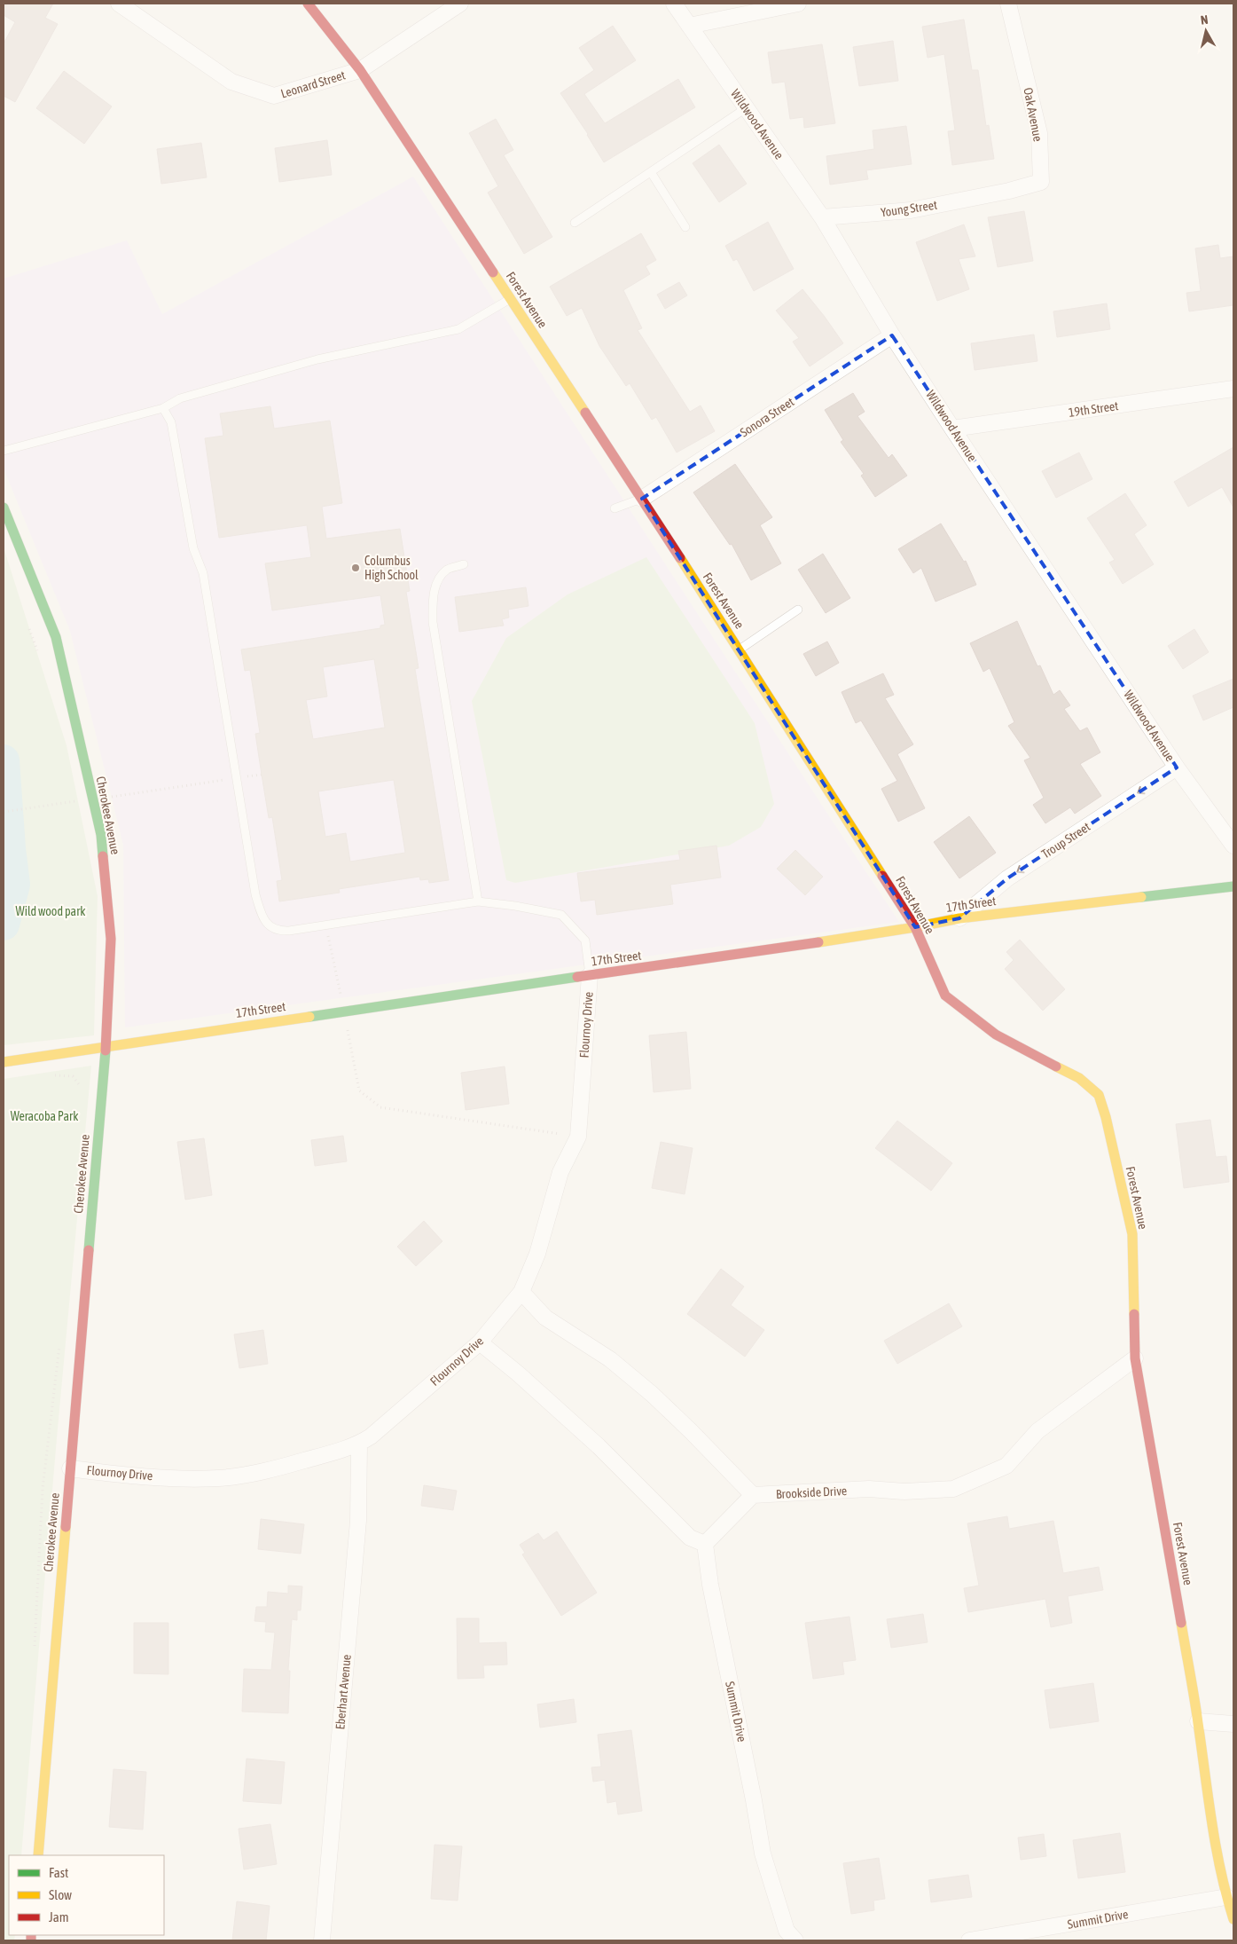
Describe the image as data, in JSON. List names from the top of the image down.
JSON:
{
  "streets": {
    "street": [
      "Leonard Street",
      "Oak Avenue",
      "Wildwood Avenue",
      "Young Street",
      "Forest Avenue",
      "19th Street",
      "Sonora Street",
      "Cherokee Avenue",
      "Troup Street",
      "17th Street",
      "Flournoy Drive",
      "Brookside Drive",
      "Eberhart Avenue",
      "Summit Drive"
    ]
  },
  "crossings": [
    ["Leonard Street", "Forest Avenue"],
    ["Oak Avenue", "Young Street"],
    ["Wildwood Avenue", "Young Street"],
    ["Wildwood Avenue", "19th Street"],
    ["Wildwood Avenue", "Sonora Street"],
    ["Wildwood Avenue", "Troup Street"],
    ["Forest Avenue", "Sonora Street"],
    ["Forest Avenue", "17th Street"],
    ["Forest Avenue", "Brookside Drive"],
    ["Forest Avenue", "Summit Drive"],
    ["Cherokee Avenue", "17th Street"],
    ["Cherokee Avenue", "Flournoy Drive"],
    ["Troup Street", "17th Street"],
    ["17th Street", "Flournoy Drive"],
    ["Flournoy Drive", "Eberhart Avenue"]
  ],
  "one_way": ["Troup Street"],
  "parks": ["Wild wood park", "Weracoba Park"],
  "places": ["Columbus High School"],
  "legend": ["Fast", "Slow", "Jam"],
  "north": "top"
}
